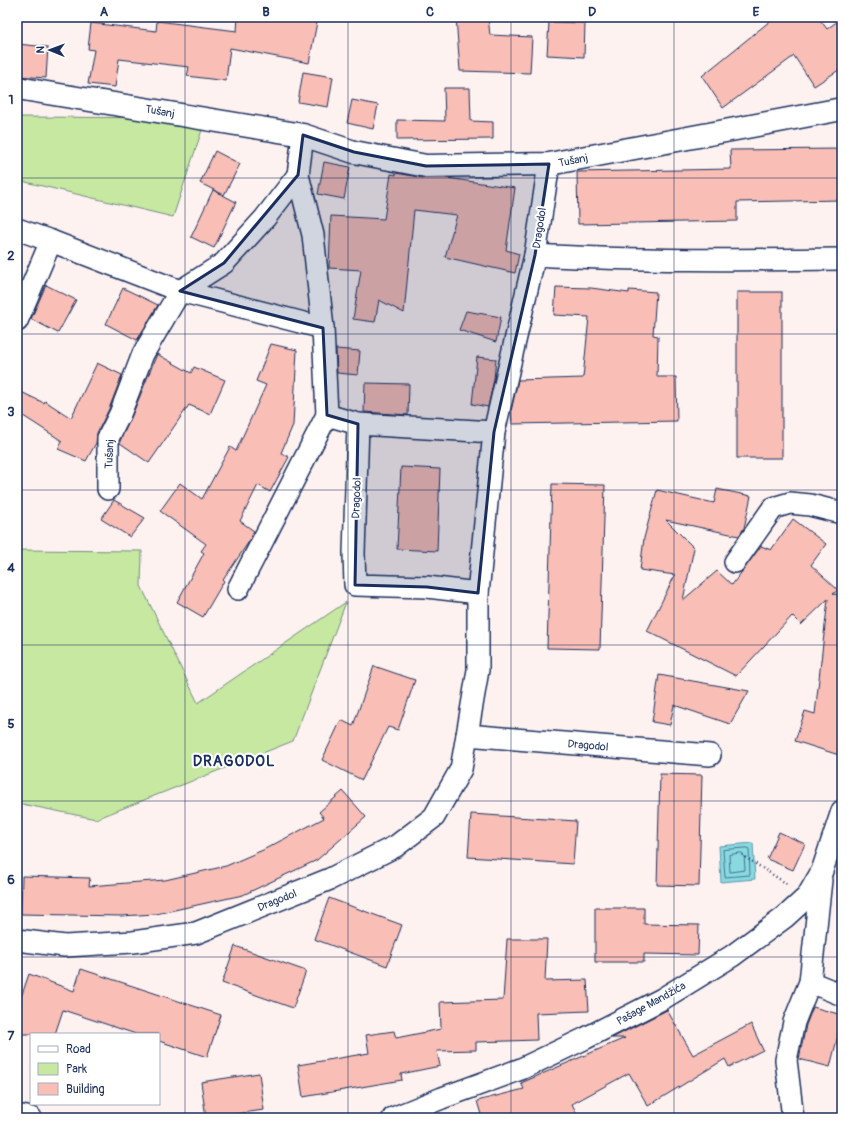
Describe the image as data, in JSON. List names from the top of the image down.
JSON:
{
  "streets": {
    "street": ["Tušanj", "Dragodol", "Pašage Mandžića"]
  },
  "crossings": [
    ["Tušanj", "Dragodol"]
  ],
  "districts": ["DRAGODOL"],
  "legend": ["Road", "Park", "Building"],
  "north": "left",
  "grid": {
    "columns": [
      "A",
      "B",
      "C",
      "D",
      "E"
    ],
    "rows": [
      "1",
      "2",
      "3",
      "4",
      "5",
      "6",
      "7"
    ]
  }
}
